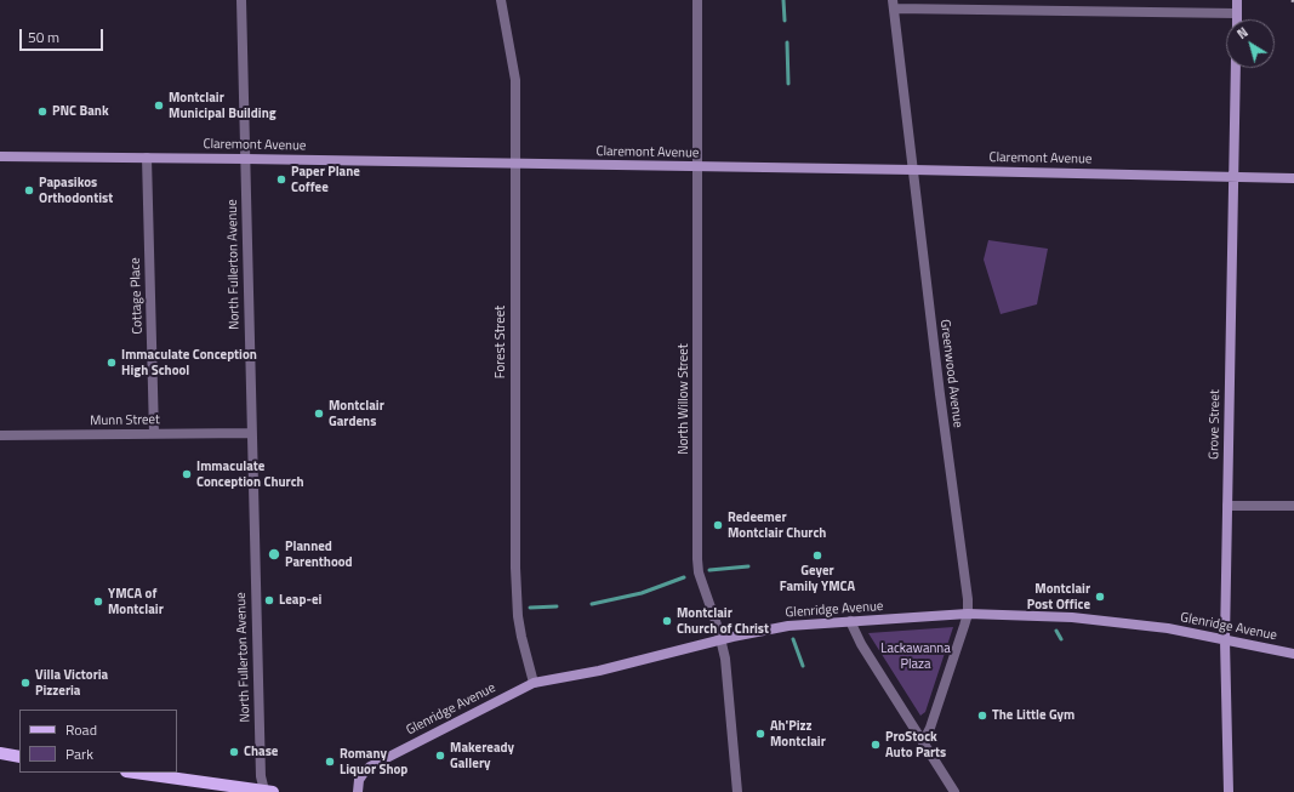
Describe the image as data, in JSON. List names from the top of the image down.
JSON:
{
  "streets": {
    "street": [
      "Claremont Avenue",
      "North Fullerton Avenue",
      "Cottage Place",
      "Forest Street",
      "Greenwood Avenue",
      "North Willow Street",
      "Munn Street",
      "Grove Street",
      "Glenridge Avenue"
    ]
  },
  "crossings": [
    ["Claremont Avenue", "North Fullerton Avenue"],
    ["Claremont Avenue", "Cottage Place"],
    ["Claremont Avenue", "Forest Street"],
    ["Claremont Avenue", "Greenwood Avenue"],
    ["Claremont Avenue", "North Willow Street"],
    ["Claremont Avenue", "Grove Street"],
    ["North Fullerton Avenue", "Munn Street"],
    ["Cottage Place", "Munn Street"],
    ["Forest Street", "Glenridge Avenue"],
    ["Greenwood Avenue", "Glenridge Avenue"],
    ["North Willow Street", "Glenridge Avenue"],
    ["Grove Street", "Glenridge Avenue"]
  ],
  "parks": ["Lackawanna Plaza"],
  "places": [
    "Montclair Municipal Building",
    "PNC Bank",
    "Paper Plane Coffee",
    "Papasikos Orthodontist",
    "Immaculate Conception High School",
    "Montclair Gardens",
    "Immaculate Conception Church",
    "Redeemer Montclair Church",
    "Planned Parenthood",
    "Geyer Family YMCA",
    "Montclair Post Office",
    "Leap-ei",
    "YMCA of Montclair",
    "Montclair Church of Christ",
    "Villa Victoria Pizzeria",
    "The Little Gym",
    "Ah'Pizz Montclair",
    "ProStock Auto Parts",
    "Chase",
    "Makeready Gallery",
    "Romany Liquor Shop"
  ],
  "legend": ["Road", "Park"],
  "scale_bar": "50 m",
  "north": "top left"
}
